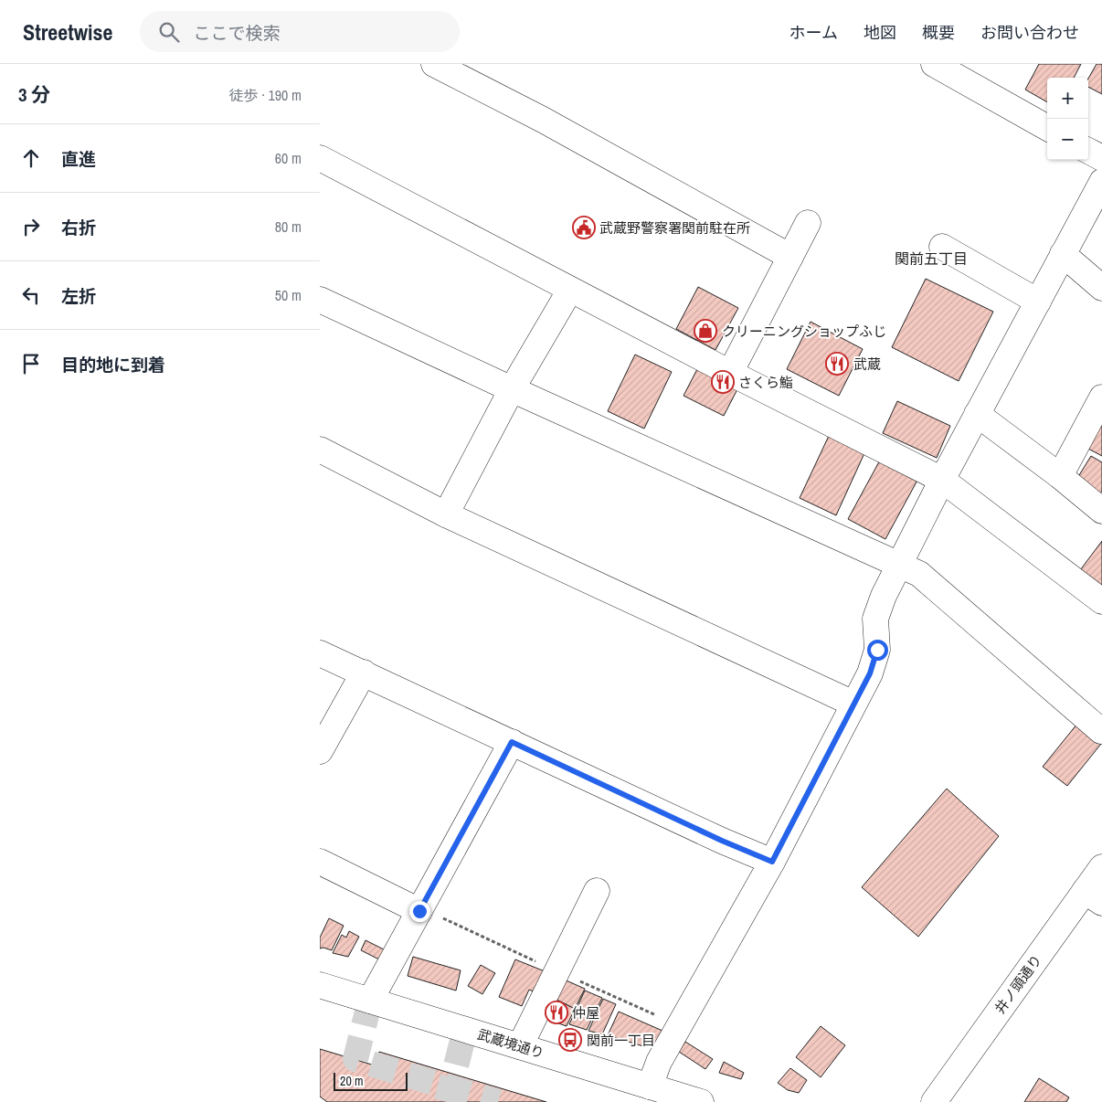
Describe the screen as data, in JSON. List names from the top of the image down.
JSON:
{
  "streets": {
    "street": ["井ノ頭通り", "武蔵境通り"]
  },
  "districts": ["関前五丁目"],
  "places": {
    "public building": ["武蔵野警察署関前駐在所"],
    "shop": ["クリーニングショップふじ"],
    "restaurant": ["武蔵", "さくら鮨", "仲屋"],
    "bus stop": ["関前一丁目"]
  },
  "scale_bar": "20 m",
  "page": {
    "header": "Streetwise",
    "search": "ここで検索",
    "nav": [
      "ホーム",
      "地図",
      "概要",
      "お問い合わせ"
    ],
    "heading": ["3 分", "徒歩 · 190 m"],
    "map_buttons": ["+", "−"],
    "list": [
      ["直進", "60 m"],
      ["右折", "80 m"],
      ["左折", "50 m"],
      "目的地に到着"
    ],
    "scale": "20 m"
  }
}
